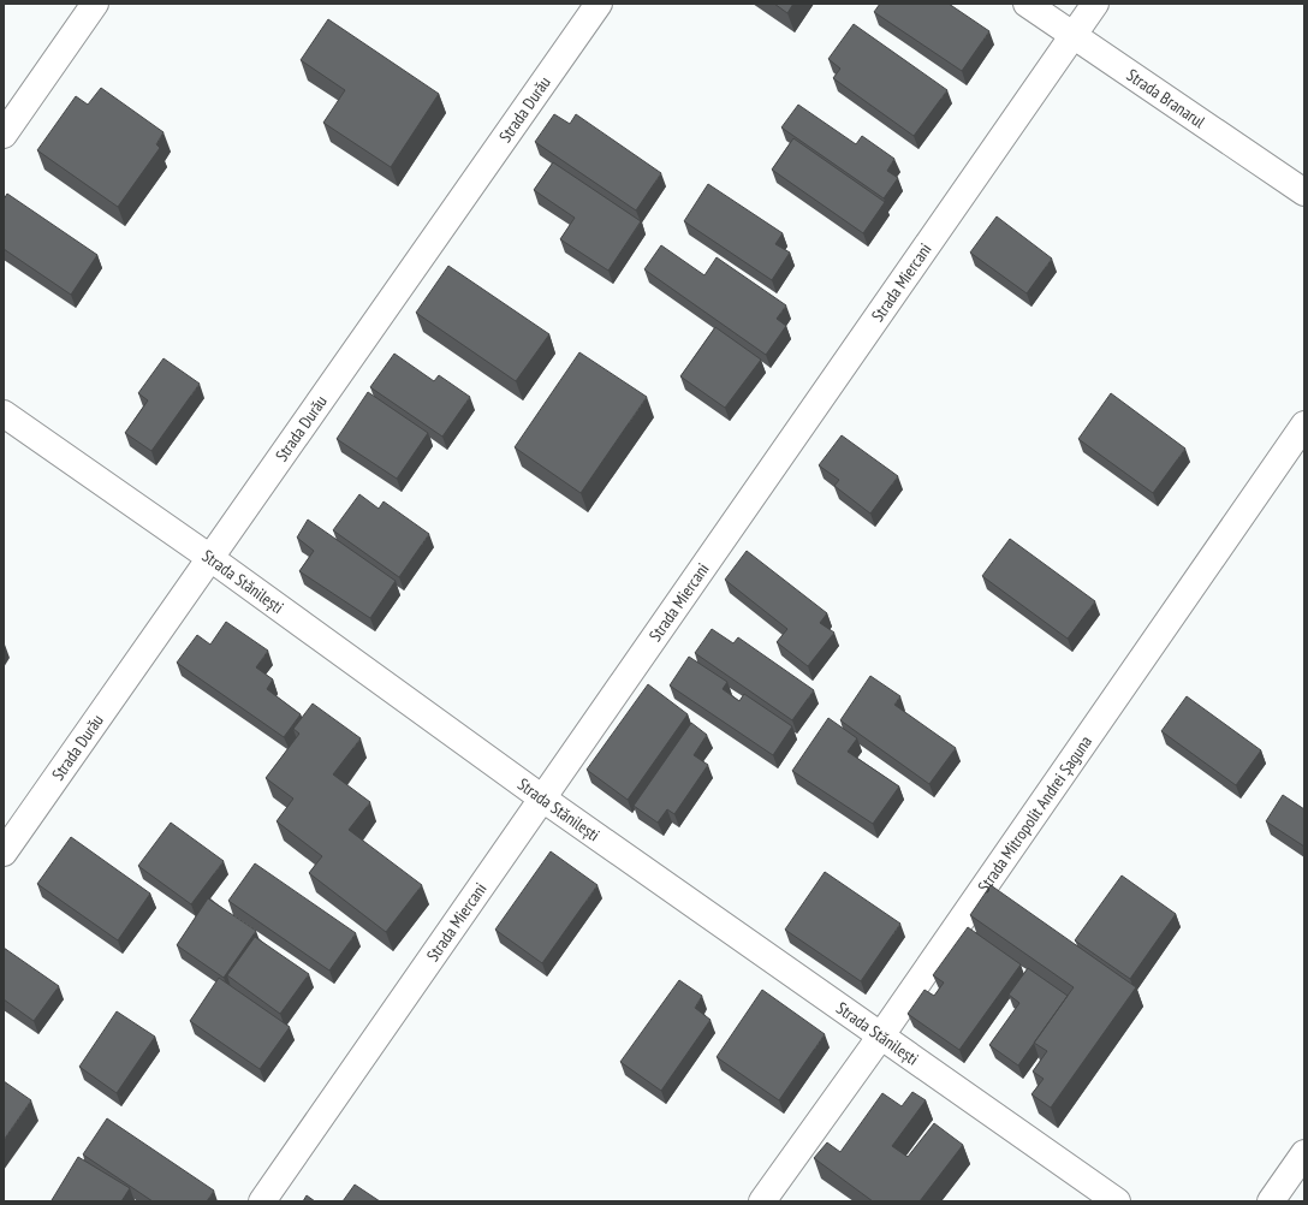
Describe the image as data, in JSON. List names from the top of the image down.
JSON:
{
  "streets": {
    "street": [
      "Strada Branarul",
      "Strada Durău",
      "Strada Miercani",
      "Strada Stănilești",
      "Strada Mitropolit Andrei Șaguna"
    ]
  },
  "crossings": [
    ["Strada Branarul", "Strada Miercani"],
    ["Strada Durău", "Strada Stănilești"],
    ["Strada Miercani", "Strada Stănilești"],
    ["Strada Stănilești", "Strada Mitropolit Andrei Șaguna"]
  ]
}
